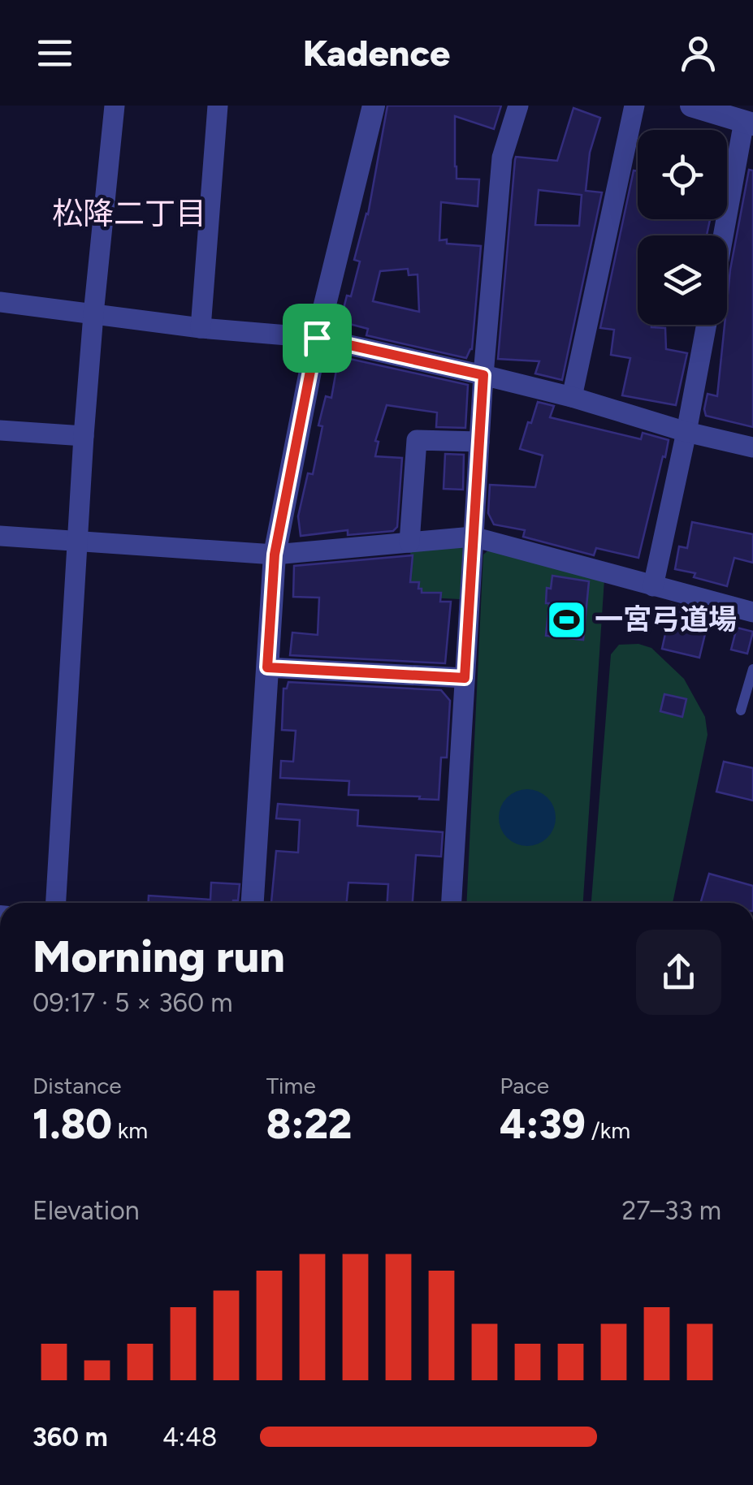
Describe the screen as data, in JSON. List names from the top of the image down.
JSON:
{
  "districts": ["松降二丁目"],
  "places": {
    "sports": ["一宮弓道場"]
  },
  "page": {
    "header": "Kadence",
    "heading": ["Morning run", "09:17 · 5 × 360 m"],
    "stats": [
      ["Distance", "1.80 km"],
      ["Time", "8:22"],
      ["Pace", "4:39 /km"]
    ],
    "chart": ["Elevation", "27–33 m"],
    "list": [
      {
        "name": "360 m",
        "note": "4:48"
      }
    ]
  }
}
